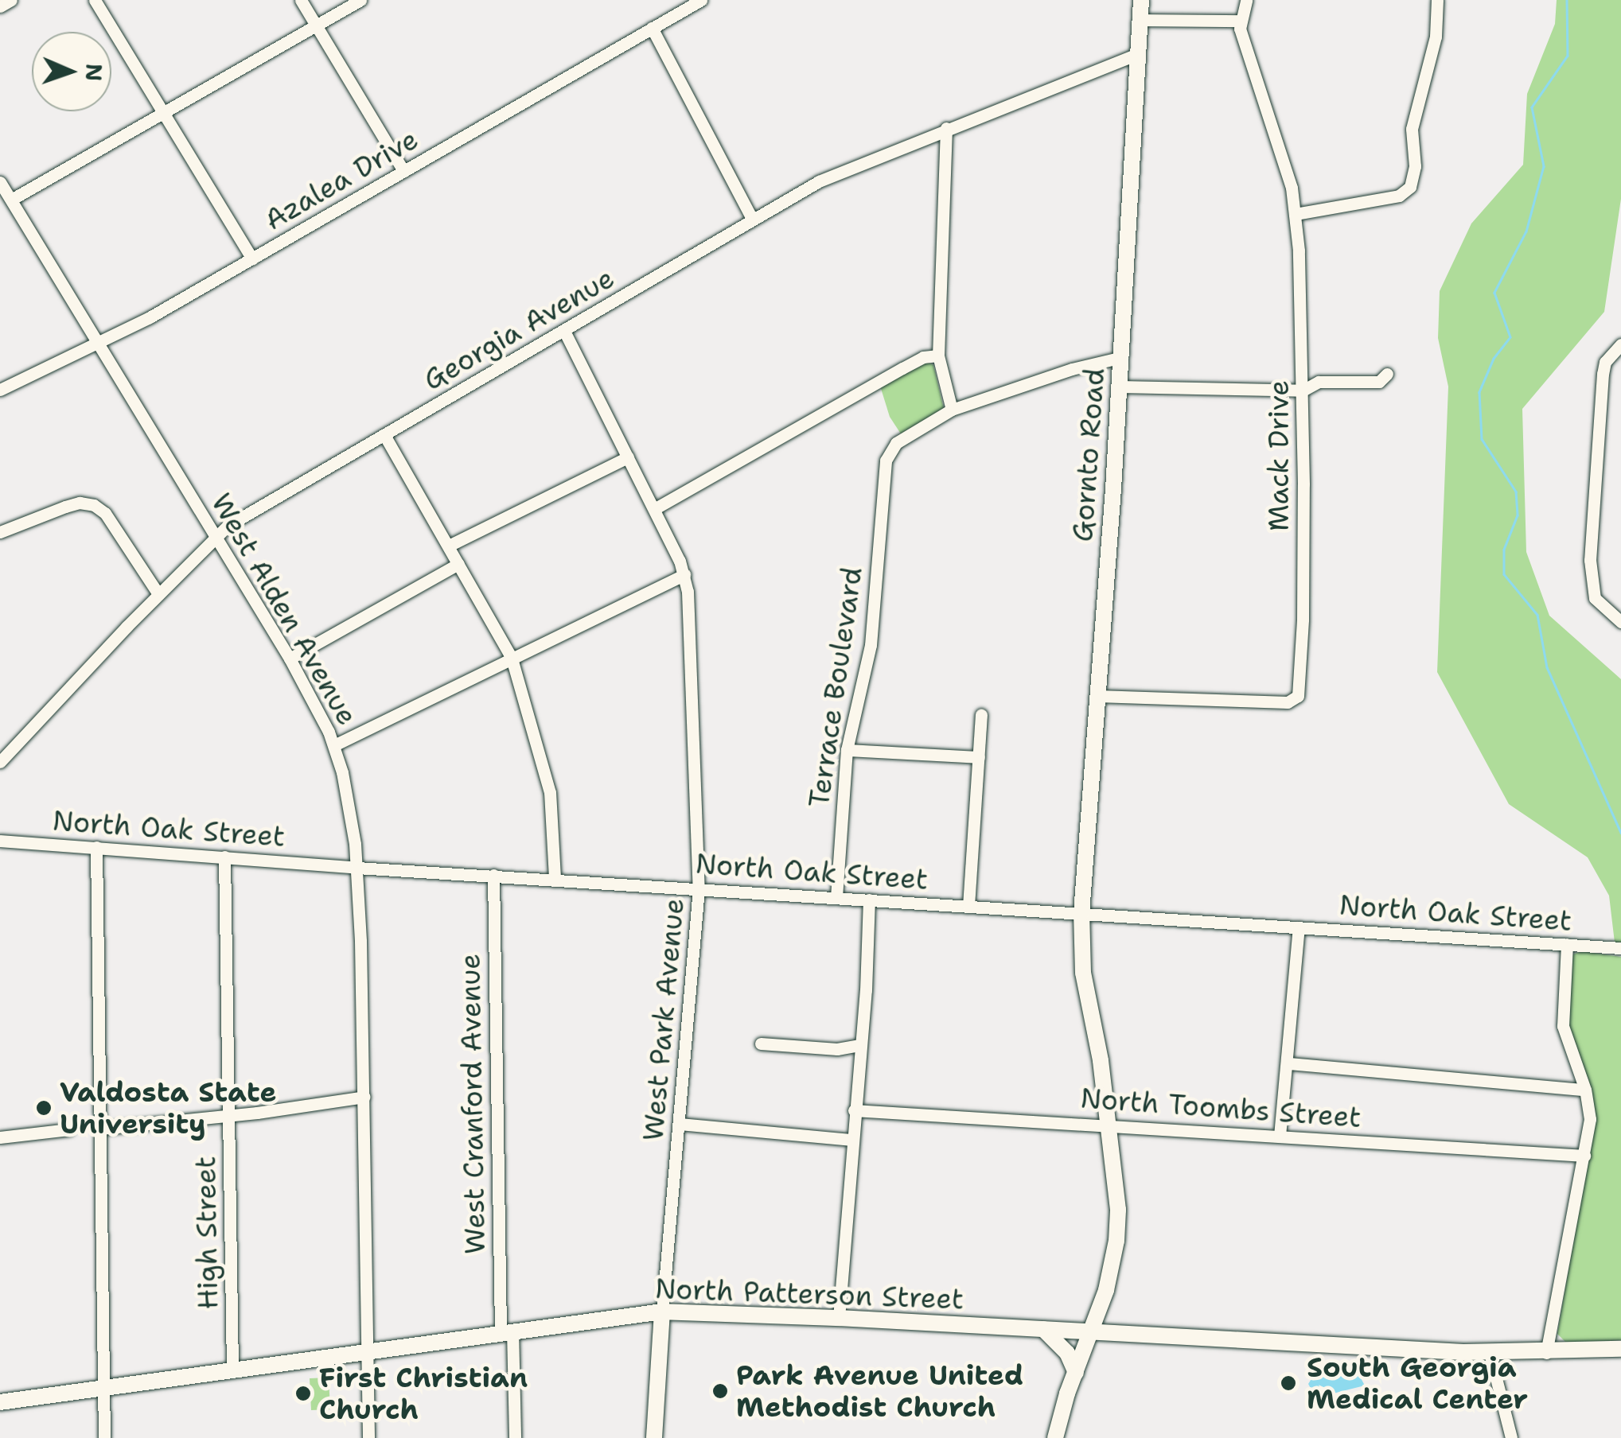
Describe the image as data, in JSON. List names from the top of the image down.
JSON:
{
  "streets": {
    "main road": ["Gornto Road", "North Patterson Street"],
    "street": [
      "Azalea Drive",
      "Georgia Avenue",
      "Mack Drive",
      "West Alden Avenue",
      "Terrace Boulevard",
      "North Oak Street",
      "West Park Avenue",
      "West Cranford Avenue",
      "North Toombs Street",
      "High Street"
    ]
  },
  "crossings": [
    ["Azalea Drive", "West Alden Avenue"],
    ["Georgia Avenue", "Gornto Road"],
    ["Georgia Avenue", "West Alden Avenue"],
    ["Georgia Avenue", "West Park Avenue"],
    ["Gornto Road", "Mack Drive"],
    ["Gornto Road", "Terrace Boulevard"],
    ["Gornto Road", "North Oak Street"],
    ["Gornto Road", "North Toombs Street"],
    ["Gornto Road", "North Patterson Street"],
    ["West Alden Avenue", "North Oak Street"],
    ["West Alden Avenue", "North Patterson Street"],
    ["Terrace Boulevard", "North Oak Street"],
    ["North Oak Street", "West Park Avenue"],
    ["North Oak Street", "West Cranford Avenue"],
    ["North Oak Street", "High Street"],
    ["West Park Avenue", "North Patterson Street"],
    ["West Cranford Avenue", "North Patterson Street"],
    ["High Street", "North Patterson Street"]
  ],
  "places": [
    "Valdosta State University",
    "South Georgia Medical Center",
    "Park Avenue United Methodist Church",
    "First Christian Church"
  ],
  "north": "right"
}
